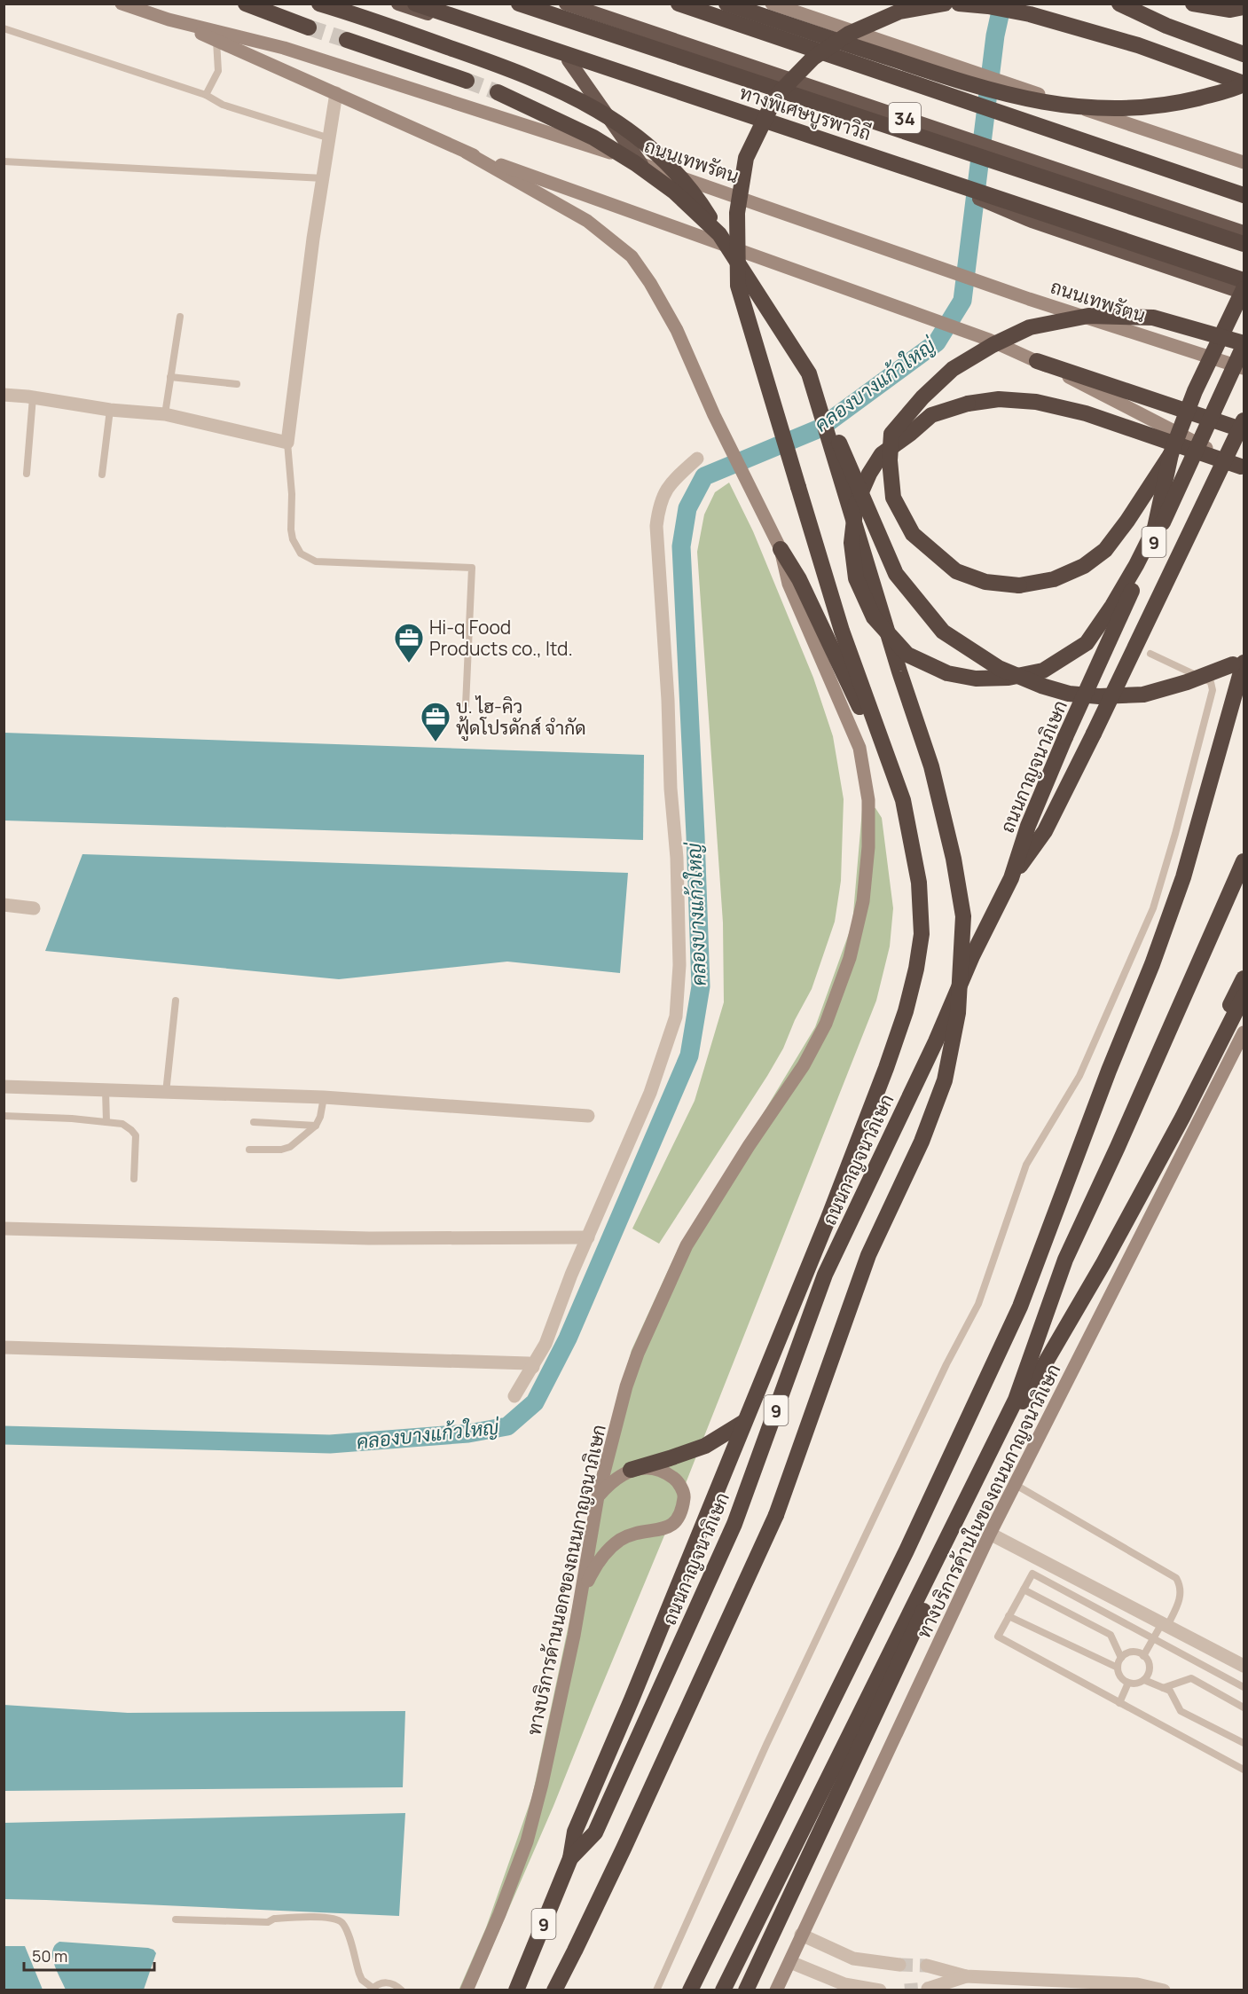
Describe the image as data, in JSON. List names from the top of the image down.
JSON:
{
  "streets": {
    "highway": [
      "ทางพิเศษบูรพาวิถี",
      "34",
      "9",
      "ถนนกาญจนาภิเษก"
    ],
    "main road": ["ถนนเทพรัตน", "ทางบริการด้านในของถนนกาญจนาภิเษก", "ทางบริการด้านนอกของถนนกาญจนาภิเษก"]
  },
  "water": ["คลองบางแก้วใหญ่"],
  "places": {
    "office": ["Hi-q Food Products co., ltd.", "บ. ไฮ-คิว ฟู้ดโปรดักส์ จำกัด"]
  },
  "scale_bar": "50 m"
}
